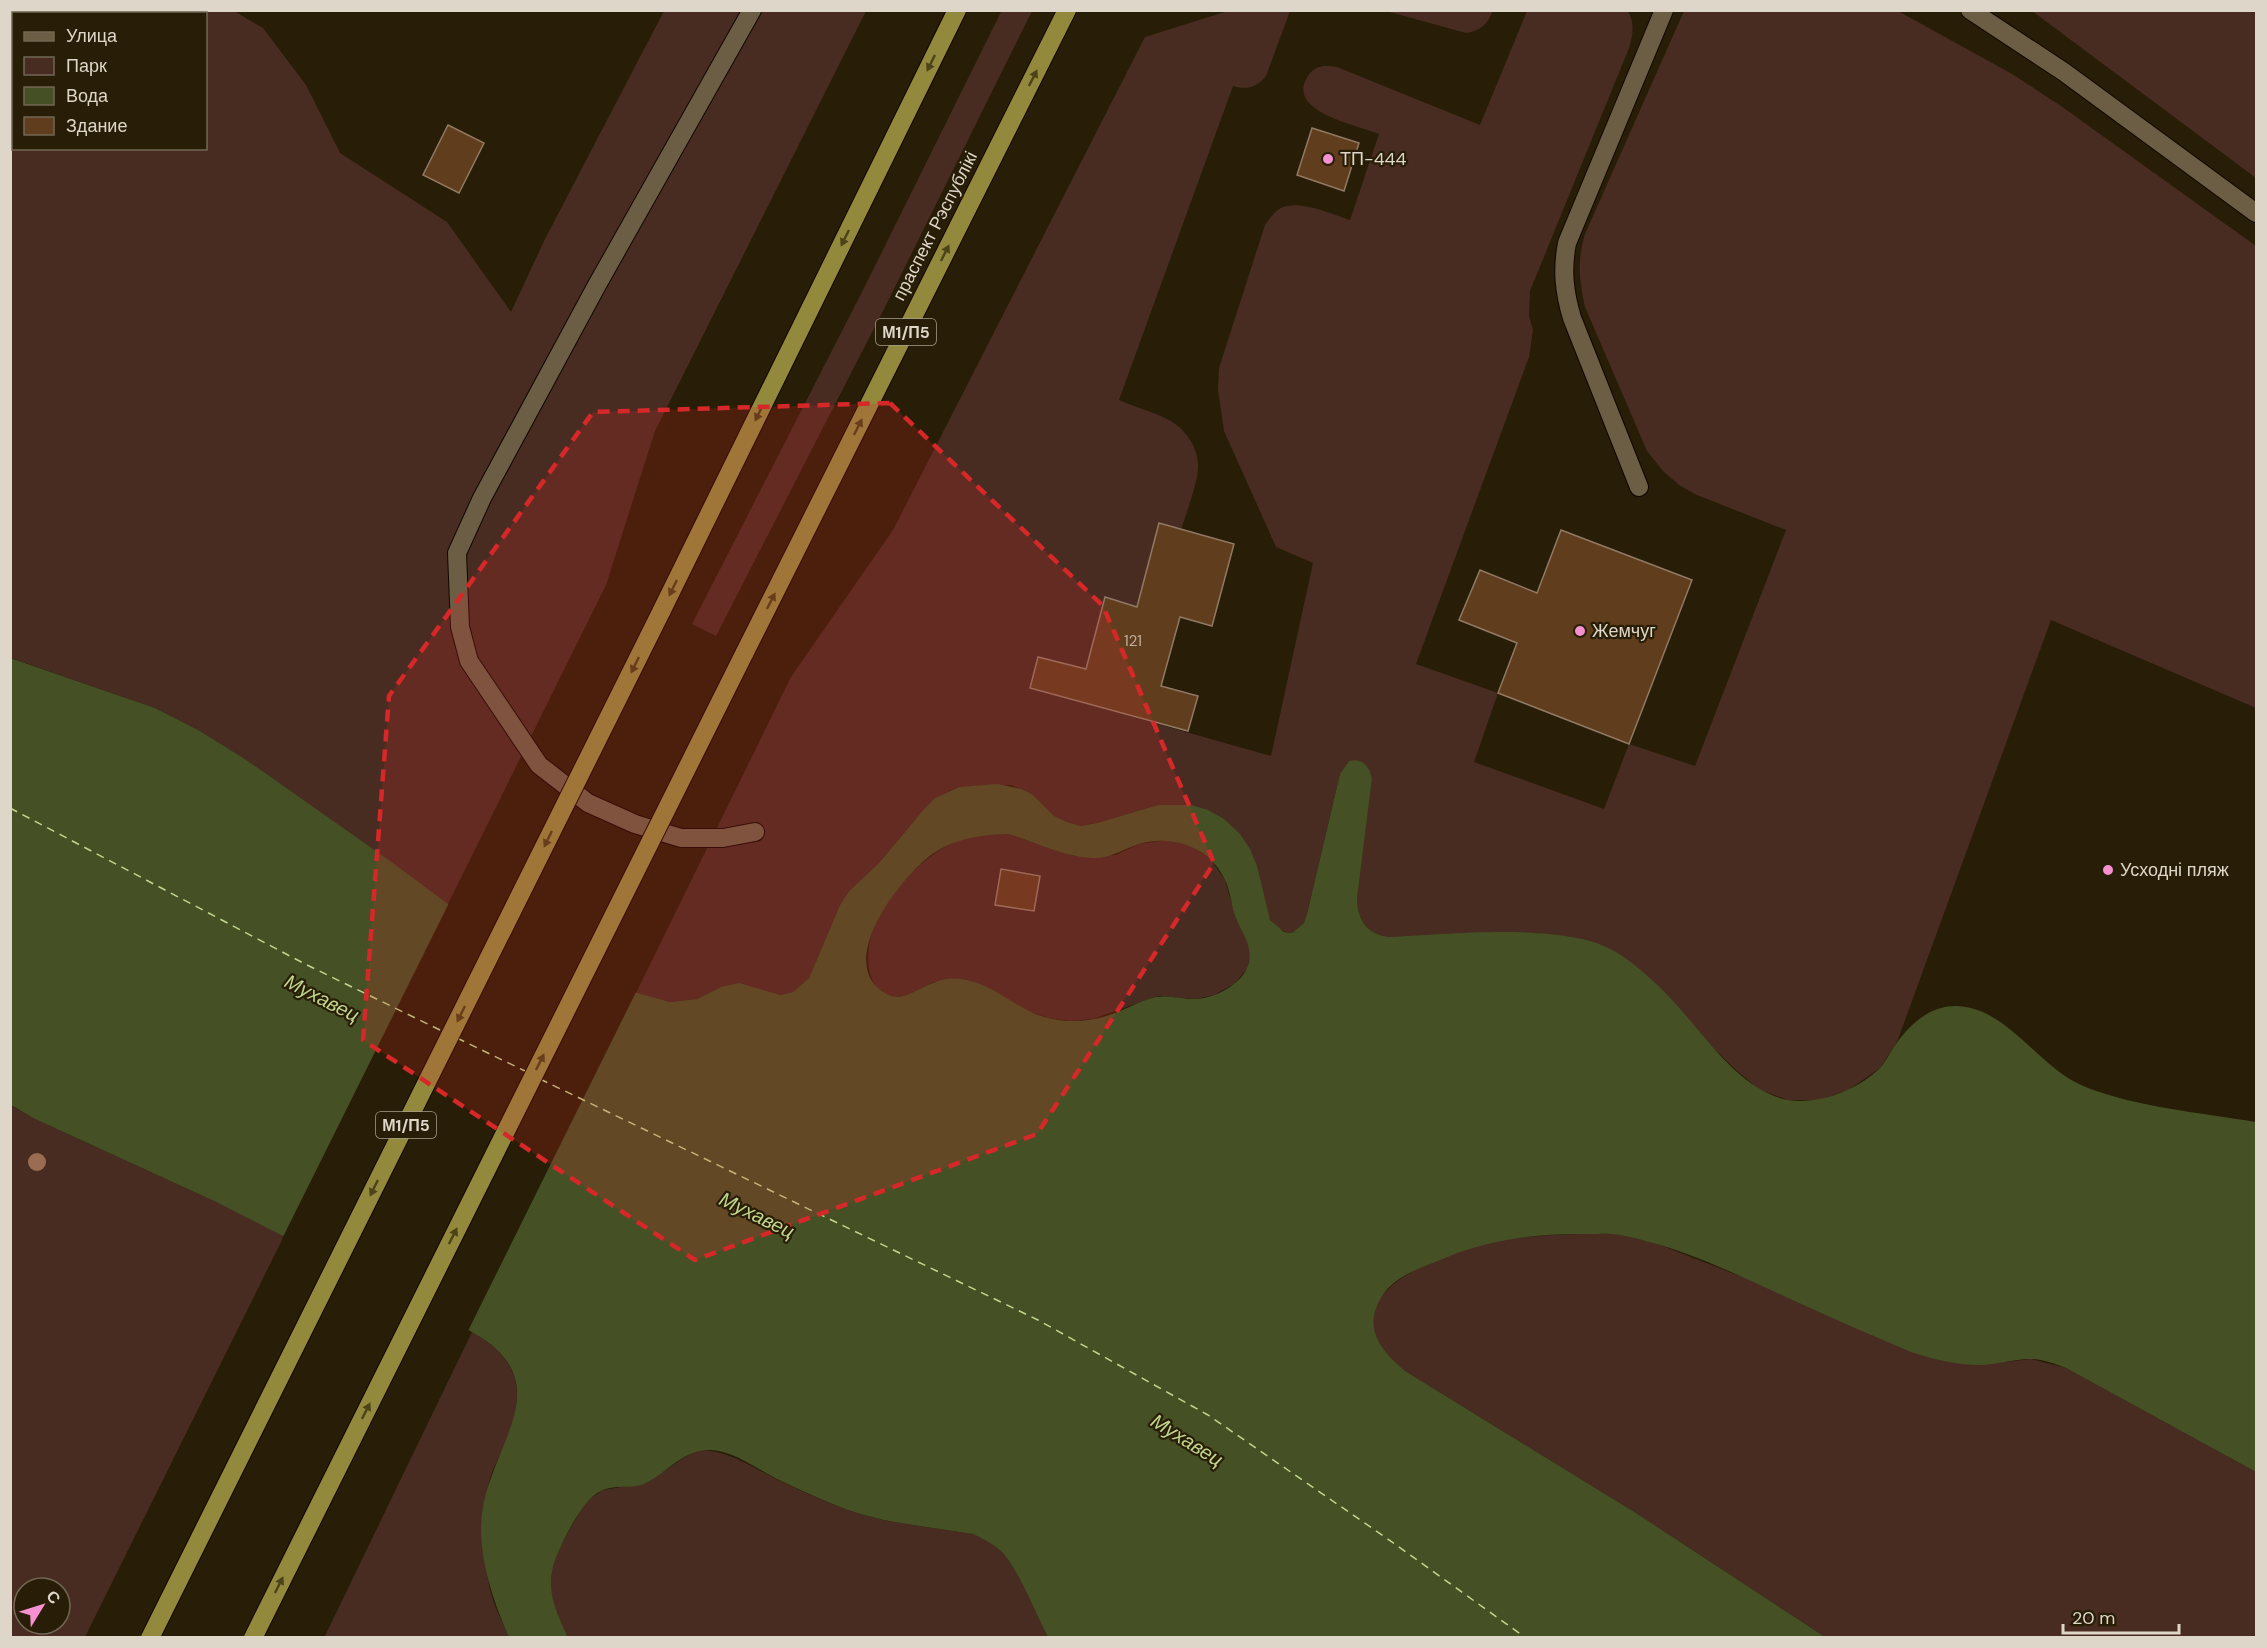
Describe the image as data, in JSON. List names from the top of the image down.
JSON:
{
  "streets": {
    "highway": ["праспект Рэспублікі", "М1/П5"]
  },
  "water": ["Мухавец"],
  "places": ["ТП-444", "Жемчуг", "Усходні пляж"],
  "house_numbers": ["121"],
  "legend": [
    "Улица",
    "Парк",
    "Вода",
    "Здание"
  ],
  "scale_bar": "20 m",
  "north": "top right"
}
